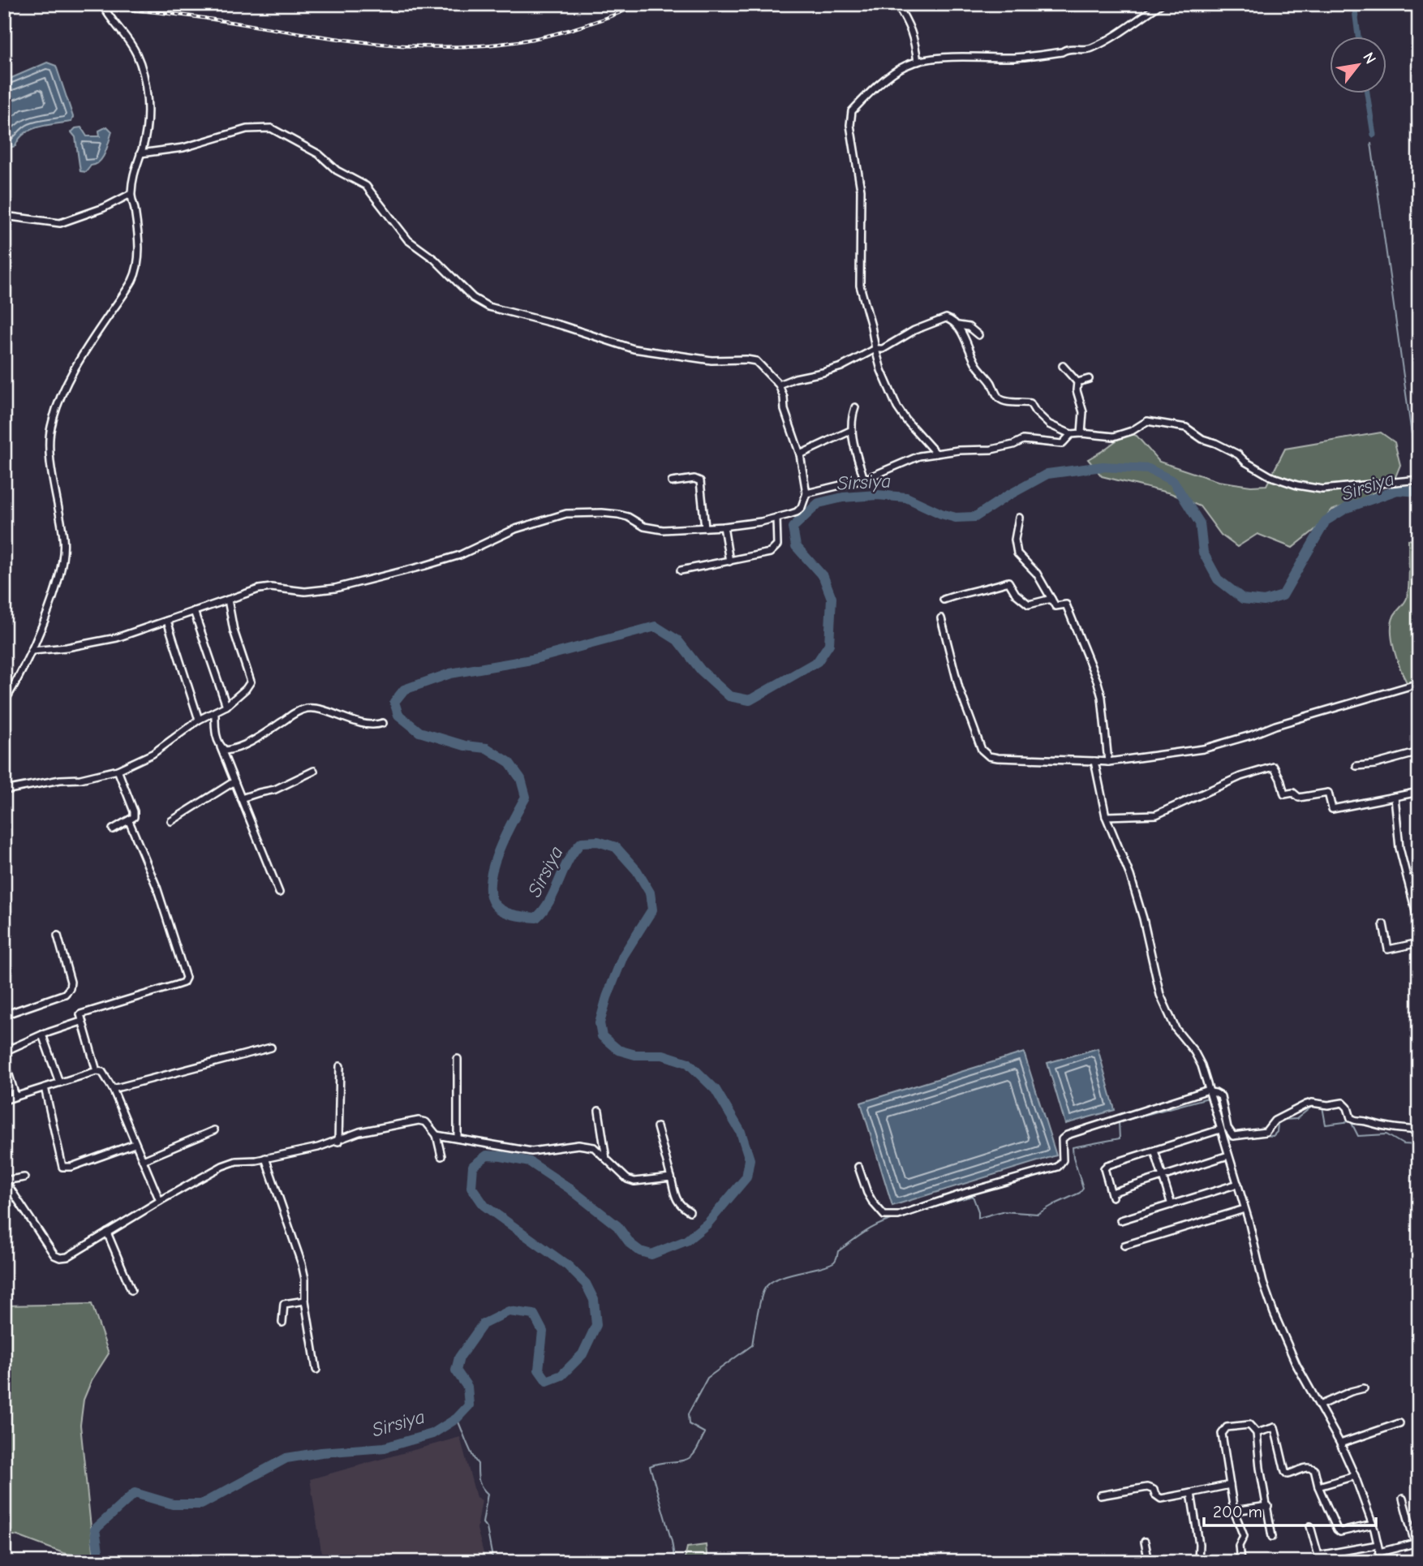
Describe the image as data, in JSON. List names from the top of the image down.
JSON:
{
  "water": ["Sirsiya"],
  "scale_bar": "200 m",
  "north": "top right"
}
